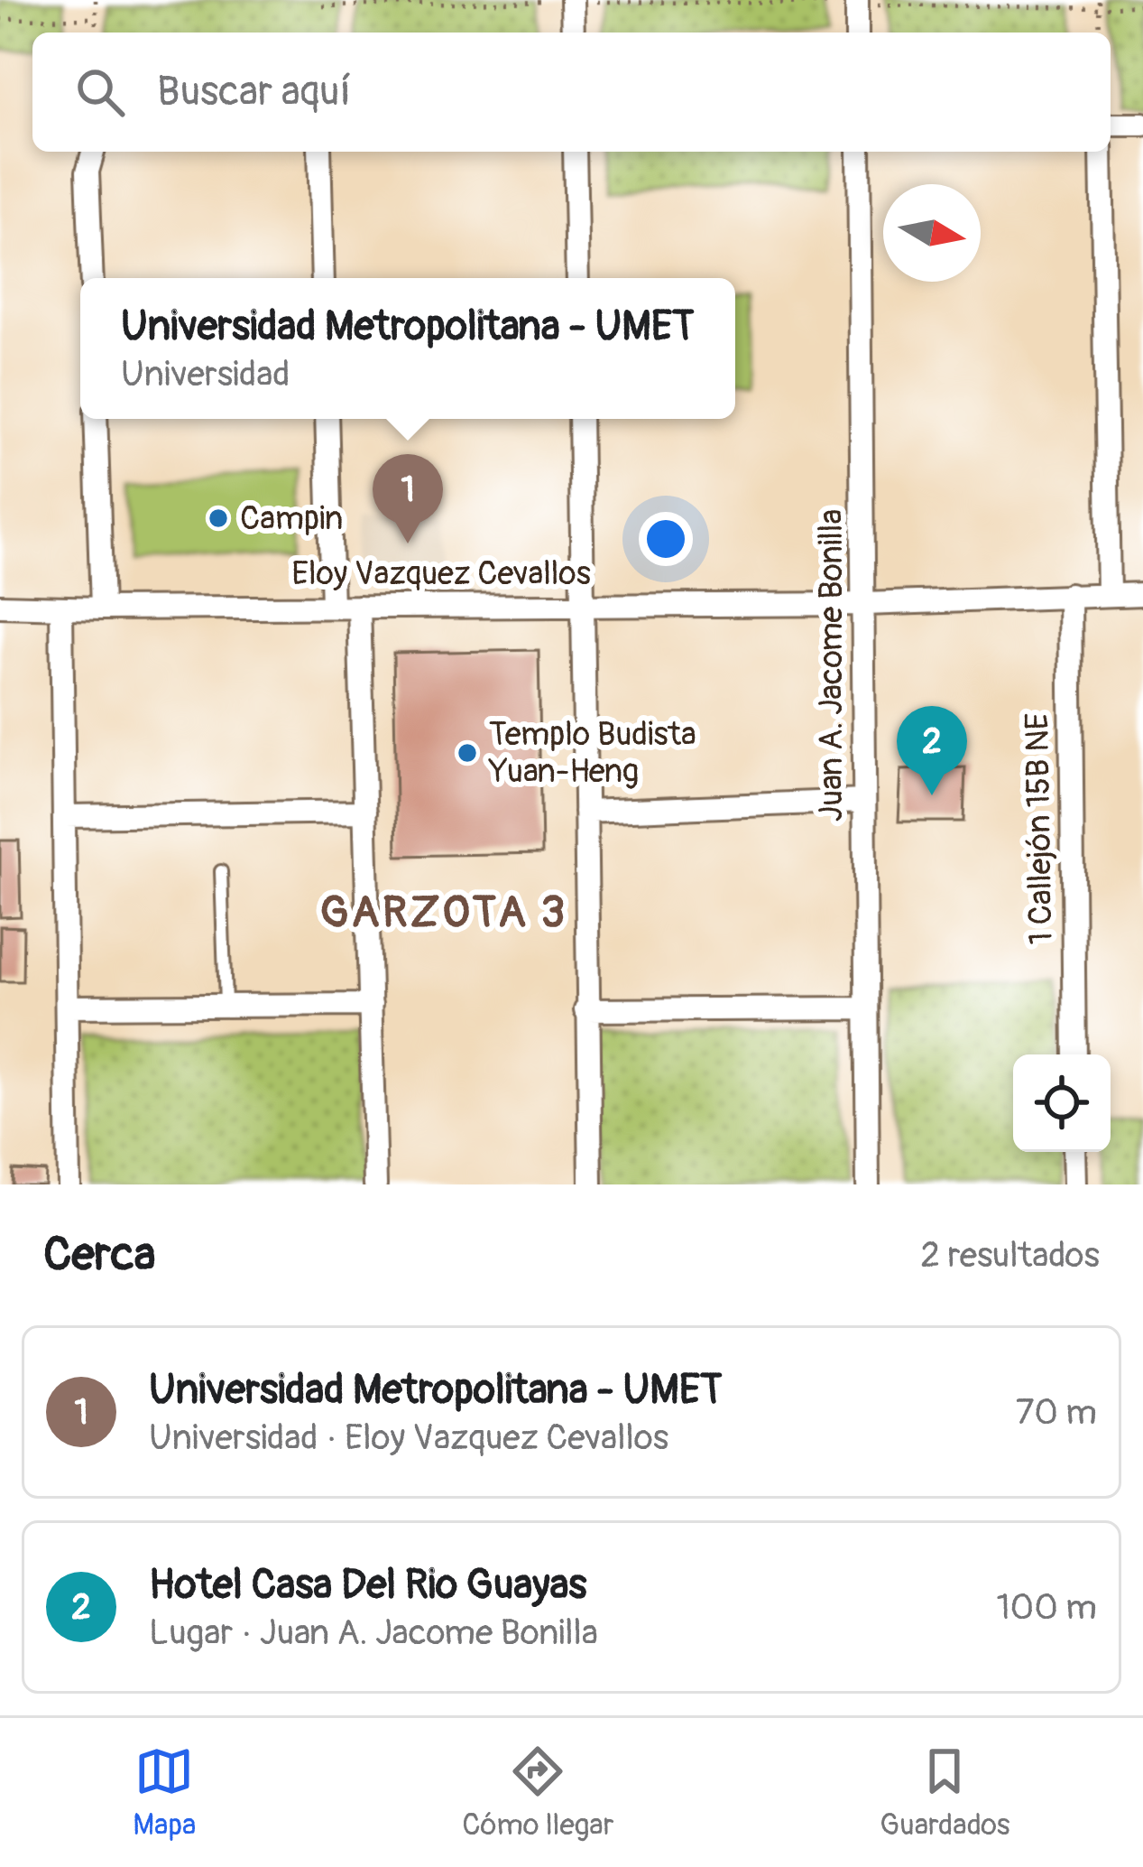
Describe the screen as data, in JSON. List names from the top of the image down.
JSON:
{
  "streets": {
    "street": ["Eloy Vazquez Cevallos", "Juan A. Jacome Bonilla", "1 Callejón 15B NE"]
  },
  "crossings": [
    ["Eloy Vazquez Cevallos", "Juan A. Jacome Bonilla"],
    ["Eloy Vazquez Cevallos", "1 Callejón 15B NE"]
  ],
  "districts": ["GARZOTA 3"],
  "places": ["Campin", "Templo Budista Yuan-Heng"],
  "north": "right",
  "page": {
    "search": "Buscar aquí",
    "popup": ["Universidad Metropolitana - UMET", "Universidad"],
    "pins": ["1", "2"],
    "heading": ["Cerca", "2 resultados"],
    "list": [
      {
        "mark": "1",
        "name": "Universidad Metropolitana - UMET",
        "note": "Universidad · Eloy Vazquez Cevallos",
        "value": "70 m"
      },
      {
        "mark": "2",
        "name": "Hotel Casa Del Rio Guayas",
        "note": "Lugar · Juan A. Jacome Bonilla",
        "value": "100 m"
      }
    ],
    "nav": ["Mapa", "Cómo llegar", "Guardados"]
  }
}
